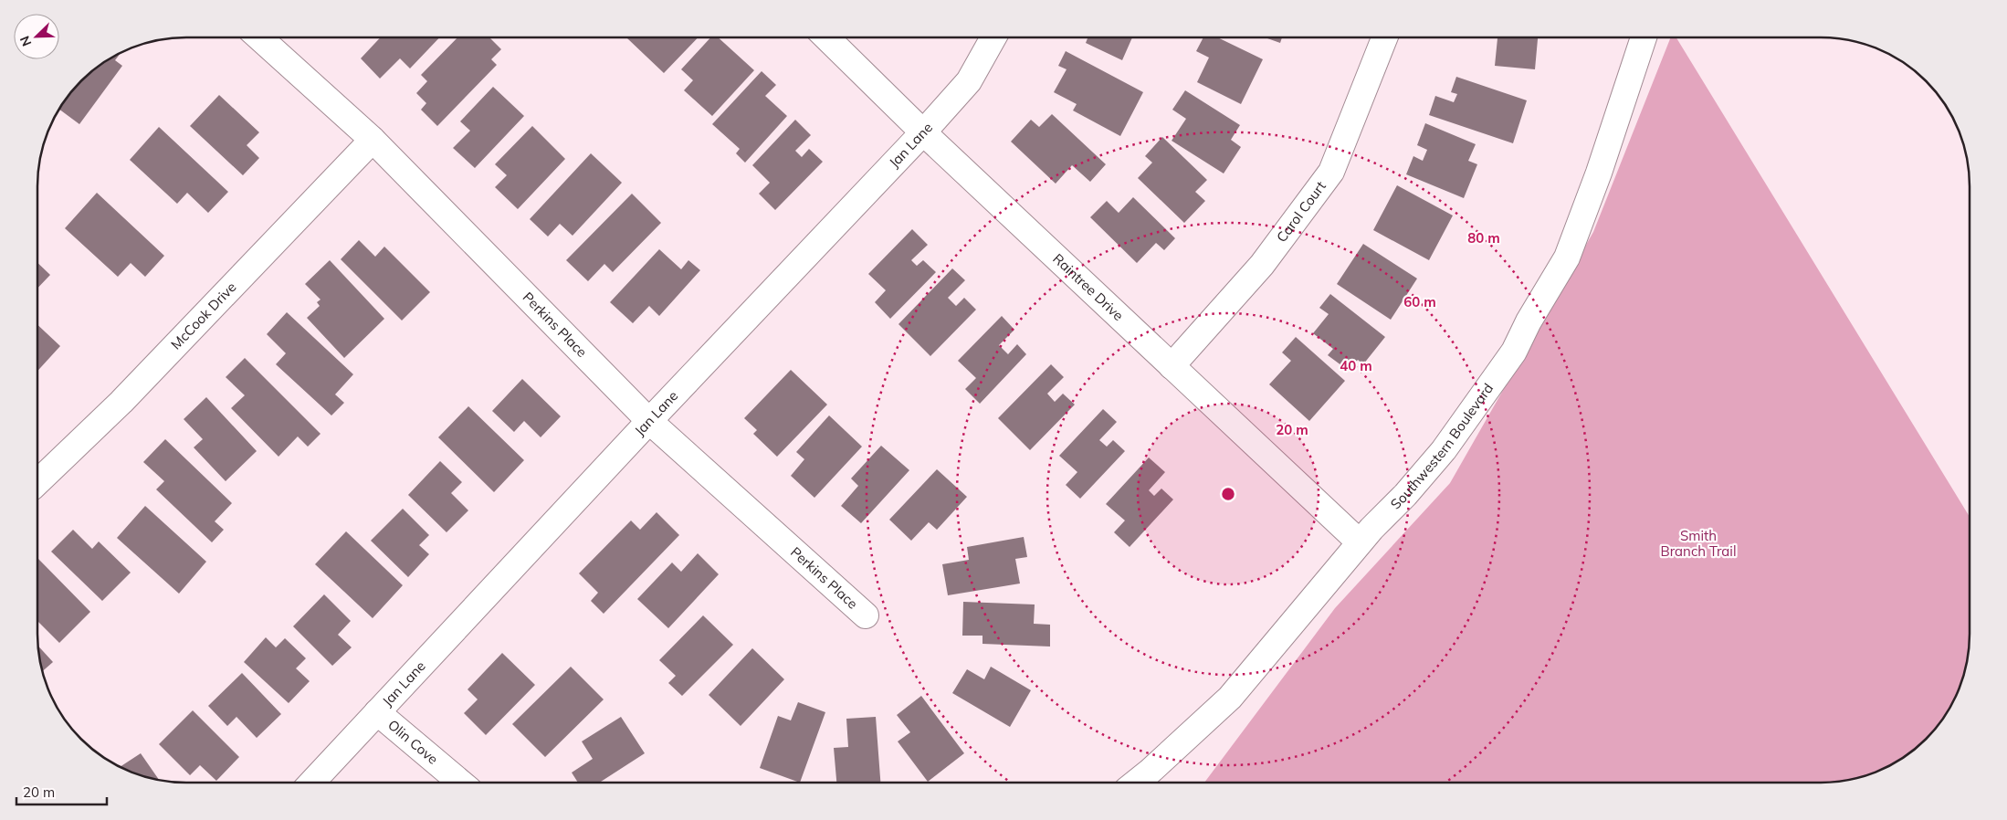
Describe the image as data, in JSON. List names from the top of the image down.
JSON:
{
  "streets": {
    "street": [
      "Jan Lane",
      "Carol Court",
      "Raintree Drive",
      "McCook Drive",
      "Perkins Place",
      "Southwestern Boulevard",
      "Olin Cove"
    ]
  },
  "crossings": [
    ["Jan Lane", "Raintree Drive"],
    ["Jan Lane", "Perkins Place"],
    ["Jan Lane", "Olin Cove"],
    ["Carol Court", "Raintree Drive"],
    ["Raintree Drive", "Southwestern Boulevard"],
    ["McCook Drive", "Perkins Place"]
  ],
  "parks": ["Smith Branch Trail"],
  "scale_bar": "20 m",
  "north": "bottom left",
  "rings": [
    "80 m",
    "60 m",
    "40 m",
    "20 m"
  ]
}
